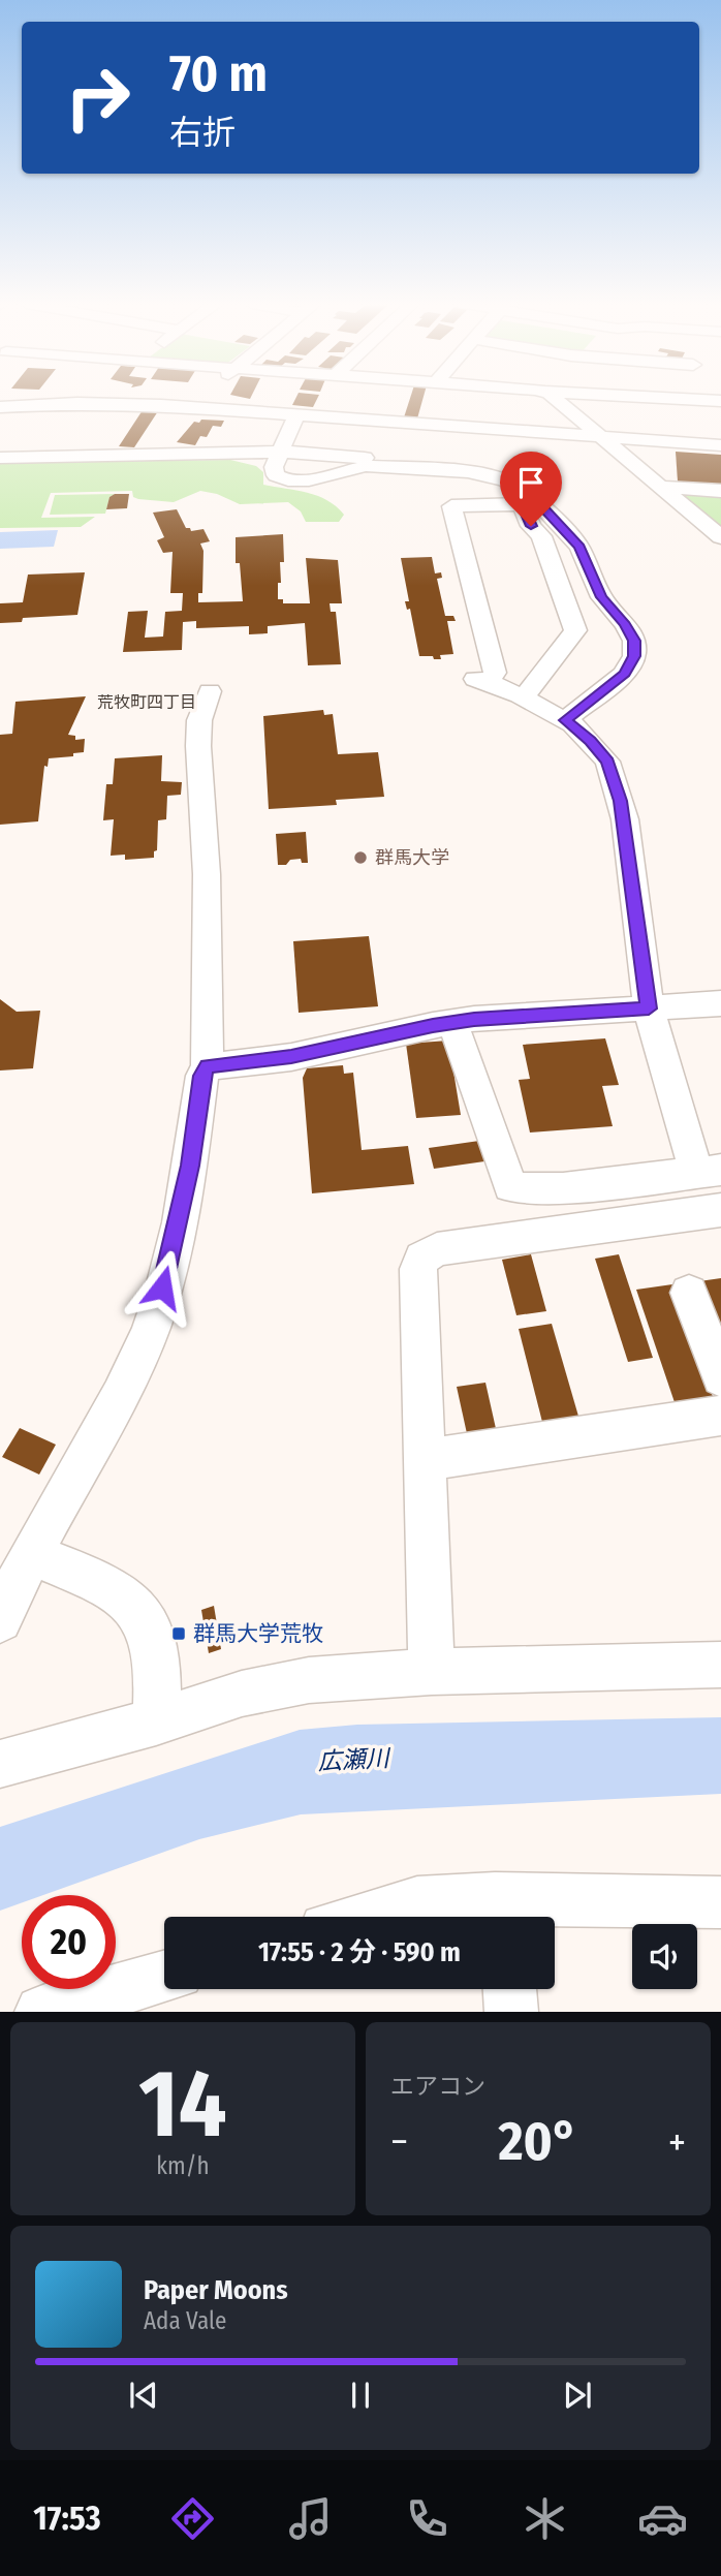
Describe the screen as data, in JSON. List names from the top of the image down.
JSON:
{
  "districts": ["荒牧町四丁目"],
  "water": ["広瀬川"],
  "places": {
    "other": ["群馬大学"],
    "transit": ["群馬大学荒牧"]
  },
  "page": {
    "turn": ["70 m", "右折"],
    "limit": "20",
    "trip": "17:55 · 2 分 · 590 m",
    "tile": [
      ["14", "km/h"],
      "エアコン"
    ],
    "heat": ["−", "20°", "+"],
    "song": ["Paper Moons", "Ada Vale"],
    "tabs": "17:53"
  }
}
